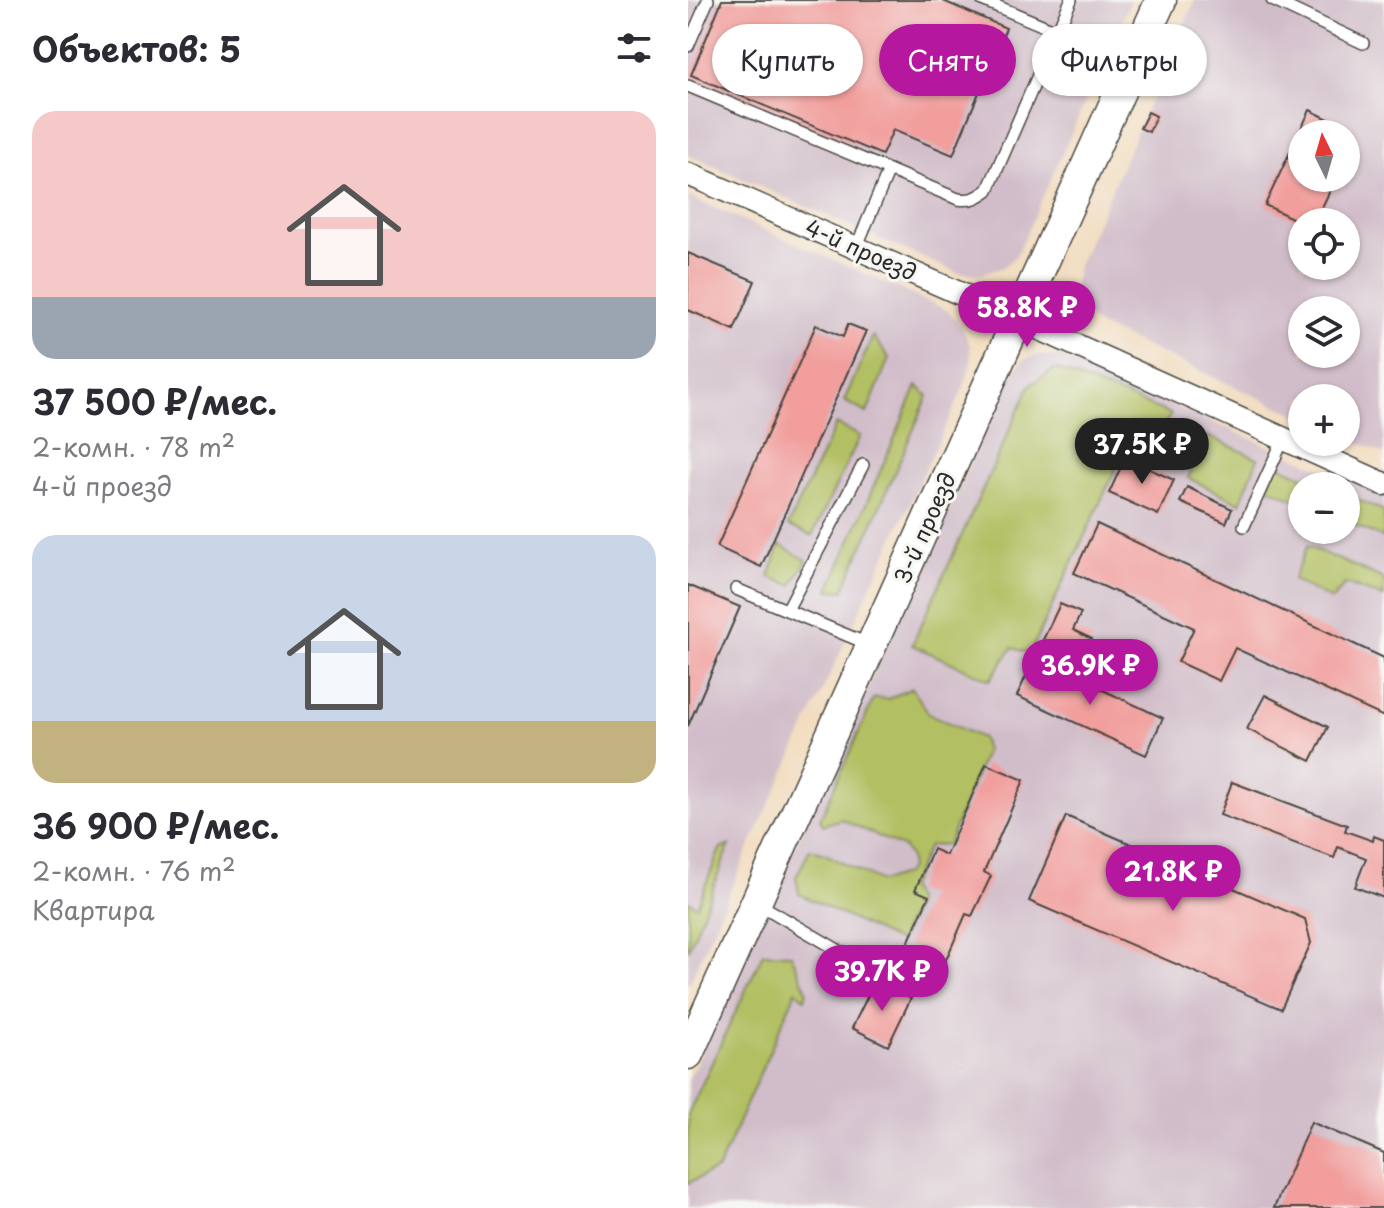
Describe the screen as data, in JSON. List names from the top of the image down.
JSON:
{
  "streets": {
    "street": ["4-й проезд", "3-й проезд"]
  },
  "crossings": [
    ["4-й проезд", "3-й проезд"]
  ],
  "north": "top",
  "page": {
    "heading": "Объектов: 5",
    "chip": ["Купить", "Снять", "Фильтры"],
    "list": [
      {
        "name": "37 500 ₽/мес.",
        "note": "2-комн. · 78 m² · 4-й проезд"
      },
      {
        "name": "36 900 ₽/мес.",
        "note": "2-комн. · 76 m² · Квартира"
      }
    ],
    "map_buttons": ["+", "−"],
    "price": [
      "58.8K ₽",
      "37.5K ₽",
      "36.9K ₽",
      "21.8K ₽",
      "39.7K ₽"
    ]
  }
}
